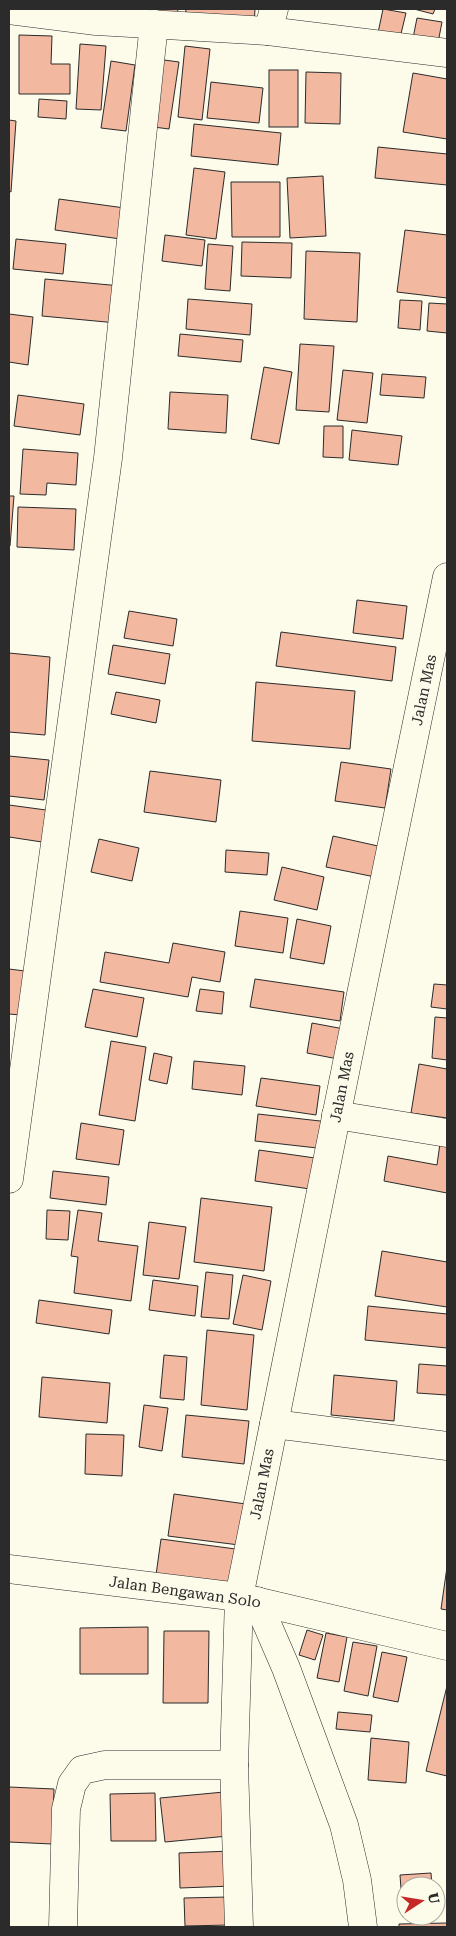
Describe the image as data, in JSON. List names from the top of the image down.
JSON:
{
  "streets": {
    "street": ["Jalan Mas", "Jalan Bengawan Solo"]
  },
  "crossings": [
    ["Jalan Mas", "Jalan Bengawan Solo"]
  ],
  "north": "right"
}
